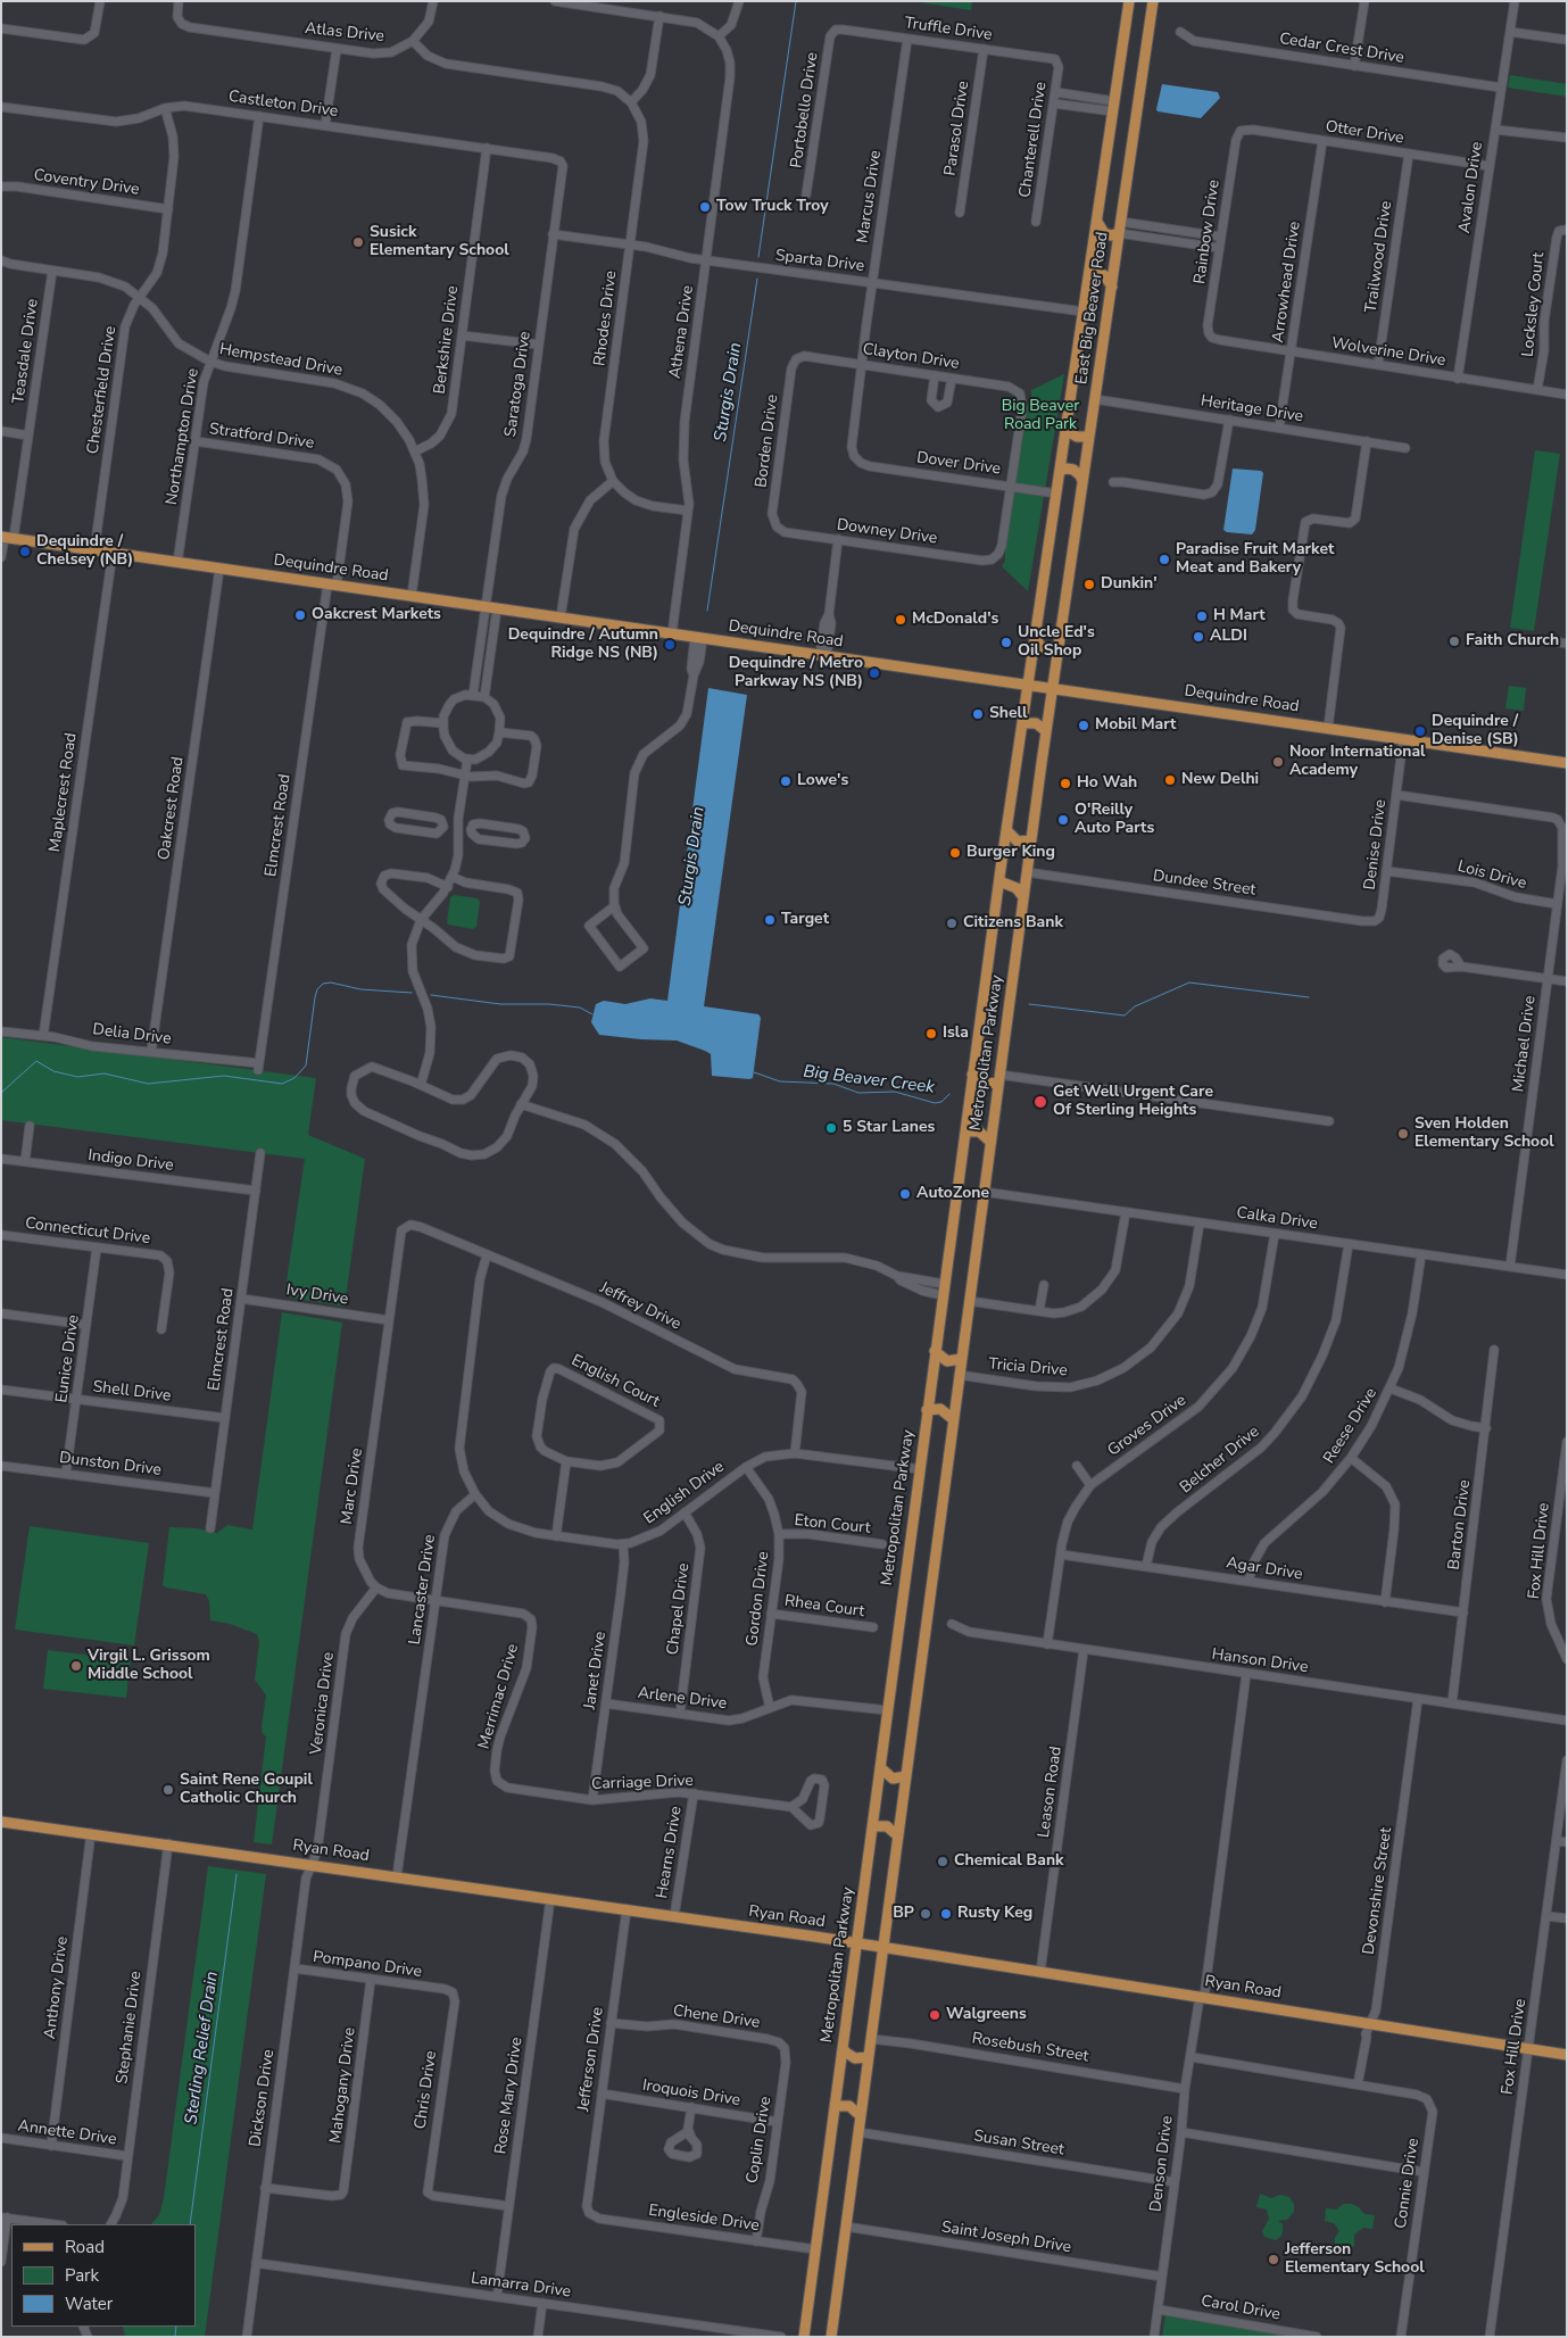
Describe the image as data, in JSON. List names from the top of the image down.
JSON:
{
  "streets": {
    "main road": [
      "East Big Beaver Road",
      "Dequindre Road",
      "Metropolitan Parkway",
      "Ryan Road"
    ],
    "street": [
      "Truffle Drive",
      "Atlas Drive",
      "Cedar Crest Drive",
      "Castleton Drive",
      "Portobello Drive",
      "Parasol Drive",
      "Otter Drive",
      "Chanterell Drive",
      "Coventry Drive",
      "Avalon Drive",
      "Marcus Drive",
      "Rainbow Drive",
      "Trailwood Drive",
      "Sparta Drive",
      "Arrowhead Drive",
      "Locksley Court",
      "Rhodes Drive",
      "Athena Drive",
      "Berkshire Drive",
      "Teasdale Drive",
      "Wolverine Drive",
      "Clayton Drive",
      "Hempstead Drive",
      "Saratoga Drive",
      "Chesterfield Drive",
      "Heritage Drive",
      "Northampton Drive",
      "Stratford Drive",
      "Borden Drive",
      "Dover Drive",
      "Downey Drive",
      "Maplecrest Road",
      "Oakcrest Road",
      "Elmcrest Road",
      "Denise Drive",
      "Lois Drive",
      "Dundee Street",
      "Delia Drive",
      "Michael Drive",
      "Indigo Drive",
      "Calka Drive",
      "Connecticut Drive",
      "Ivy Drive",
      "Jeffrey Drive",
      "Eunice Drive",
      "Tricia Drive",
      "English Court",
      "Shell Drive",
      "Groves Drive",
      "Reese Drive",
      "Belcher Drive",
      "Dunston Drive",
      "Marc Drive",
      "English Drive",
      "Eton Court",
      "Barton Drive",
      "Fox Hill Drive",
      "Agar Drive",
      "Lancaster Drive",
      "Gordon Drive",
      "Rhea Court",
      "Chapel Drive",
      "Hanson Drive",
      "Janet Drive",
      "Merrimac Drive",
      "Arlene Drive",
      "Veronica Drive",
      "Carriage Drive",
      "Leason Road",
      "Hearns Drive",
      "Devonshire Street",
      "Pompano Drive",
      "Anthony Drive",
      "Chene Drive",
      "Stephanie Drive",
      "Rosebush Street",
      "Jefferson Drive",
      "Mahogany Drive",
      "Chris Drive",
      "Iroquois Drive",
      "Rose Mary Drive",
      "Dickson Drive",
      "Annette Drive",
      "Coplin Drive",
      "Susan Street",
      "Denson Drive",
      "Connie Drive",
      "Engleside Drive",
      "Saint Joseph Drive",
      "Lamarra Drive",
      "Carol Drive"
    ]
  },
  "crossings": [
    ["Truffle Drive", "Portobello Drive"],
    ["Truffle Drive", "Parasol Drive"],
    ["Truffle Drive", "Chanterell Drive"],
    ["Truffle Drive", "Marcus Drive"],
    ["Cedar Crest Drive", "Avalon Drive"],
    ["Castleton Drive", "Berkshire Drive"],
    ["Castleton Drive", "Saratoga Drive"],
    ["Castleton Drive", "Chesterfield Drive"],
    ["Castleton Drive", "Northampton Drive"],
    ["Otter Drive", "Avalon Drive"],
    ["Otter Drive", "Rainbow Drive"],
    ["Otter Drive", "Trailwood Drive"],
    ["Otter Drive", "Arrowhead Drive"],
    ["Coventry Drive", "Chesterfield Drive"],
    ["Avalon Drive", "Wolverine Drive"],
    ["Marcus Drive", "Sparta Drive"],
    ["Marcus Drive", "Clayton Drive"],
    ["Marcus Drive", "Dover Drive"],
    ["Rainbow Drive", "Wolverine Drive"],
    ["Trailwood Drive", "Wolverine Drive"],
    ["Sparta Drive", "East Big Beaver Road"],
    ["Sparta Drive", "Rhodes Drive"],
    ["Sparta Drive", "Athena Drive"],
    ["Sparta Drive", "Saratoga Drive"],
    ["Arrowhead Drive", "Wolverine Drive"],
    ["Arrowhead Drive", "Heritage Drive"],
    ["Locksley Court", "Wolverine Drive"],
    ["East Big Beaver Road", "Heritage Drive"],
    ["East Big Beaver Road", "Dover Drive"],
    ["East Big Beaver Road", "Dequindre Road"],
    ["East Big Beaver Road", "Metropolitan Parkway"],
    ["Athena Drive", "Dequindre Road"],
    ["Berkshire Drive", "Hempstead Drive"],
    ["Teasdale Drive", "Hempstead Drive"],
    ["Teasdale Drive", "Dequindre Road"],
    ["Clayton Drive", "Borden Drive"],
    ["Clayton Drive", "Dover Drive"],
    ["Clayton Drive", "Downey Drive"],
    ["Hempstead Drive", "Chesterfield Drive"],
    ["Hempstead Drive", "Northampton Drive"],
    ["Hempstead Drive", "Dequindre Road"],
    ["Saratoga Drive", "Dequindre Road"],
    ["Chesterfield Drive", "Dequindre Road"],
    ["Northampton Drive", "Stratford Drive"],
    ["Northampton Drive", "Dequindre Road"],
    ["Stratford Drive", "Dequindre Road"],
    ["Stratford Drive", "Elmcrest Road"],
    ["Borden Drive", "Downey Drive"],
    ["Dover Drive", "Downey Drive"],
    ["Dequindre Road", "Maplecrest Road"],
    ["Dequindre Road", "Oakcrest Road"],
    ["Dequindre Road", "Elmcrest Road"],
    ["Dequindre Road", "Denise Drive"],
    ["Dequindre Road", "Metropolitan Parkway"],
    ["Maplecrest Road", "Delia Drive"],
    ["Oakcrest Road", "Delia Drive"],
    ["Elmcrest Road", "Delia Drive"],
    ["Elmcrest Road", "Indigo Drive"],
    ["Elmcrest Road", "Ivy Drive"],
    ["Elmcrest Road", "Shell Drive"],
    ["Elmcrest Road", "Dunston Drive"],
    ["Denise Drive", "Lois Drive"],
    ["Denise Drive", "Dundee Street"],
    ["Denise Drive", "Michael Drive"],
    ["Lois Drive", "Michael Drive"],
    ["Dundee Street", "Metropolitan Parkway"],
    ["Michael Drive", "Calka Drive"],
    ["Metropolitan Parkway", "Calka Drive"],
    ["Metropolitan Parkway", "Tricia Drive"],
    ["Metropolitan Parkway", "English Drive"],
    ["Metropolitan Parkway", "Arlene Drive"],
    ["Metropolitan Parkway", "Ryan Road"],
    ["Metropolitan Parkway", "Rosebush Street"],
    ["Metropolitan Parkway", "Susan Street"],
    ["Metropolitan Parkway", "Engleside Drive"],
    ["Metropolitan Parkway", "Saint Joseph Drive"],
    ["Calka Drive", "Tricia Drive"],
    ["Calka Drive", "Groves Drive"],
    ["Calka Drive", "Reese Drive"],
    ["Calka Drive", "Belcher Drive"],
    ["Connecticut Drive", "Eunice Drive"],
    ["Ivy Drive", "Marc Drive"],
    ["Jeffrey Drive", "Marc Drive"],
    ["Jeffrey Drive", "English Drive"],
    ["Eunice Drive", "Shell Drive"],
    ["Eunice Drive", "Dunston Drive"],
    ["Groves Drive", "Agar Drive"],
    ["Groves Drive", "Hanson Drive"],
    ["Reese Drive", "Agar Drive"],
    ["Belcher Drive", "Agar Drive"],
    ["Marc Drive", "Veronica Drive"],
    ["English Drive", "Lancaster Drive"],
    ["English Drive", "Gordon Drive"],
    ["English Drive", "Chapel Drive"],
    ["English Drive", "Janet Drive"],
    ["Eton Court", "Gordon Drive"],
    ["Barton Drive", "Agar Drive"],
    ["Barton Drive", "Hanson Drive"],
    ["Fox Hill Drive", "Ryan Road"],
    ["Lancaster Drive", "Merrimac Drive"],
    ["Lancaster Drive", "Ryan Road"],
    ["Gordon Drive", "Rhea Court"],
    ["Gordon Drive", "Arlene Drive"],
    ["Chapel Drive", "Arlene Drive"],
    ["Hanson Drive", "Leason Road"],
    ["Hanson Drive", "Devonshire Street"],
    ["Hanson Drive", "Denson Drive"],
    ["Janet Drive", "Arlene Drive"],
    ["Janet Drive", "Carriage Drive"],
    ["Merrimac Drive", "Carriage Drive"],
    ["Veronica Drive", "Ryan Road"],
    ["Veronica Drive", "Dickson Drive"],
    ["Carriage Drive", "Hearns Drive"],
    ["Leason Road", "Ryan Road"],
    ["Ryan Road", "Hearns Drive"],
    ["Ryan Road", "Devonshire Street"],
    ["Ryan Road", "Anthony Drive"],
    ["Ryan Road", "Stephanie Drive"],
    ["Ryan Road", "Jefferson Drive"],
    ["Ryan Road", "Rose Mary Drive"],
    ["Ryan Road", "Dickson Drive"],
    ["Ryan Road", "Denson Drive"],
    ["Devonshire Street", "Connie Drive"],
    ["Pompano Drive", "Mahogany Drive"],
    ["Pompano Drive", "Chris Drive"],
    ["Pompano Drive", "Dickson Drive"],
    ["Anthony Drive", "Annette Drive"],
    ["Chene Drive", "Jefferson Drive"],
    ["Chene Drive", "Coplin Drive"],
    ["Stephanie Drive", "Annette Drive"],
    ["Rosebush Street", "Denson Drive"],
    ["Jefferson Drive", "Iroquois Drive"],
    ["Jefferson Drive", "Engleside Drive"],
    ["Mahogany Drive", "Dickson Drive"],
    ["Chris Drive", "Rose Mary Drive"],
    ["Iroquois Drive", "Coplin Drive"],
    ["Rose Mary Drive", "Lamarra Drive"],
    ["Dickson Drive", "Lamarra Drive"],
    ["Coplin Drive", "Engleside Drive"],
    ["Susan Street", "Denson Drive"],
    ["Denson Drive", "Saint Joseph Drive"],
    ["Denson Drive", "Carol Drive"]
  ],
  "water": ["Sturgis Drain", "Big Beaver Creek", "Sterling Relief Drain"],
  "parks": ["Big Beaver Road Park"],
  "places": [
    "Tow Truck Troy",
    "Susick Elementary School",
    "Dequindre / Chelsey (NB)",
    "Paradise Fruit Market Meat and Bakery",
    "Dunkin'",
    "Oakcrest Markets",
    "H Mart",
    "McDonald's",
    "ALDI",
    "Faith Church",
    "Uncle Ed's Oil Shop",
    "Dequindre / Autumn Ridge NS (NB)",
    "Dequindre / Metro Parkway NS (NB)",
    "Shell",
    "Mobil Mart",
    "Dequindre / Denise (SB)",
    "Noor International Academy",
    "New Delhi",
    "Lowe's",
    "Ho Wah",
    "O'Reilly Auto Parts",
    "Burger King",
    "Target",
    "Citizens Bank",
    "Isla",
    "Get Well Urgent Care Of Sterling Heights",
    "5 Star Lanes",
    "Sven Holden Elementary School",
    "AutoZone",
    "Virgil L. Grissom Middle School",
    "Saint Rene Goupil Catholic Church",
    "Chemical Bank",
    "BP",
    "Rusty Keg",
    "Walgreens",
    "Jefferson Elementary School"
  ],
  "legend": ["Road", "Park", "Water"]
}
